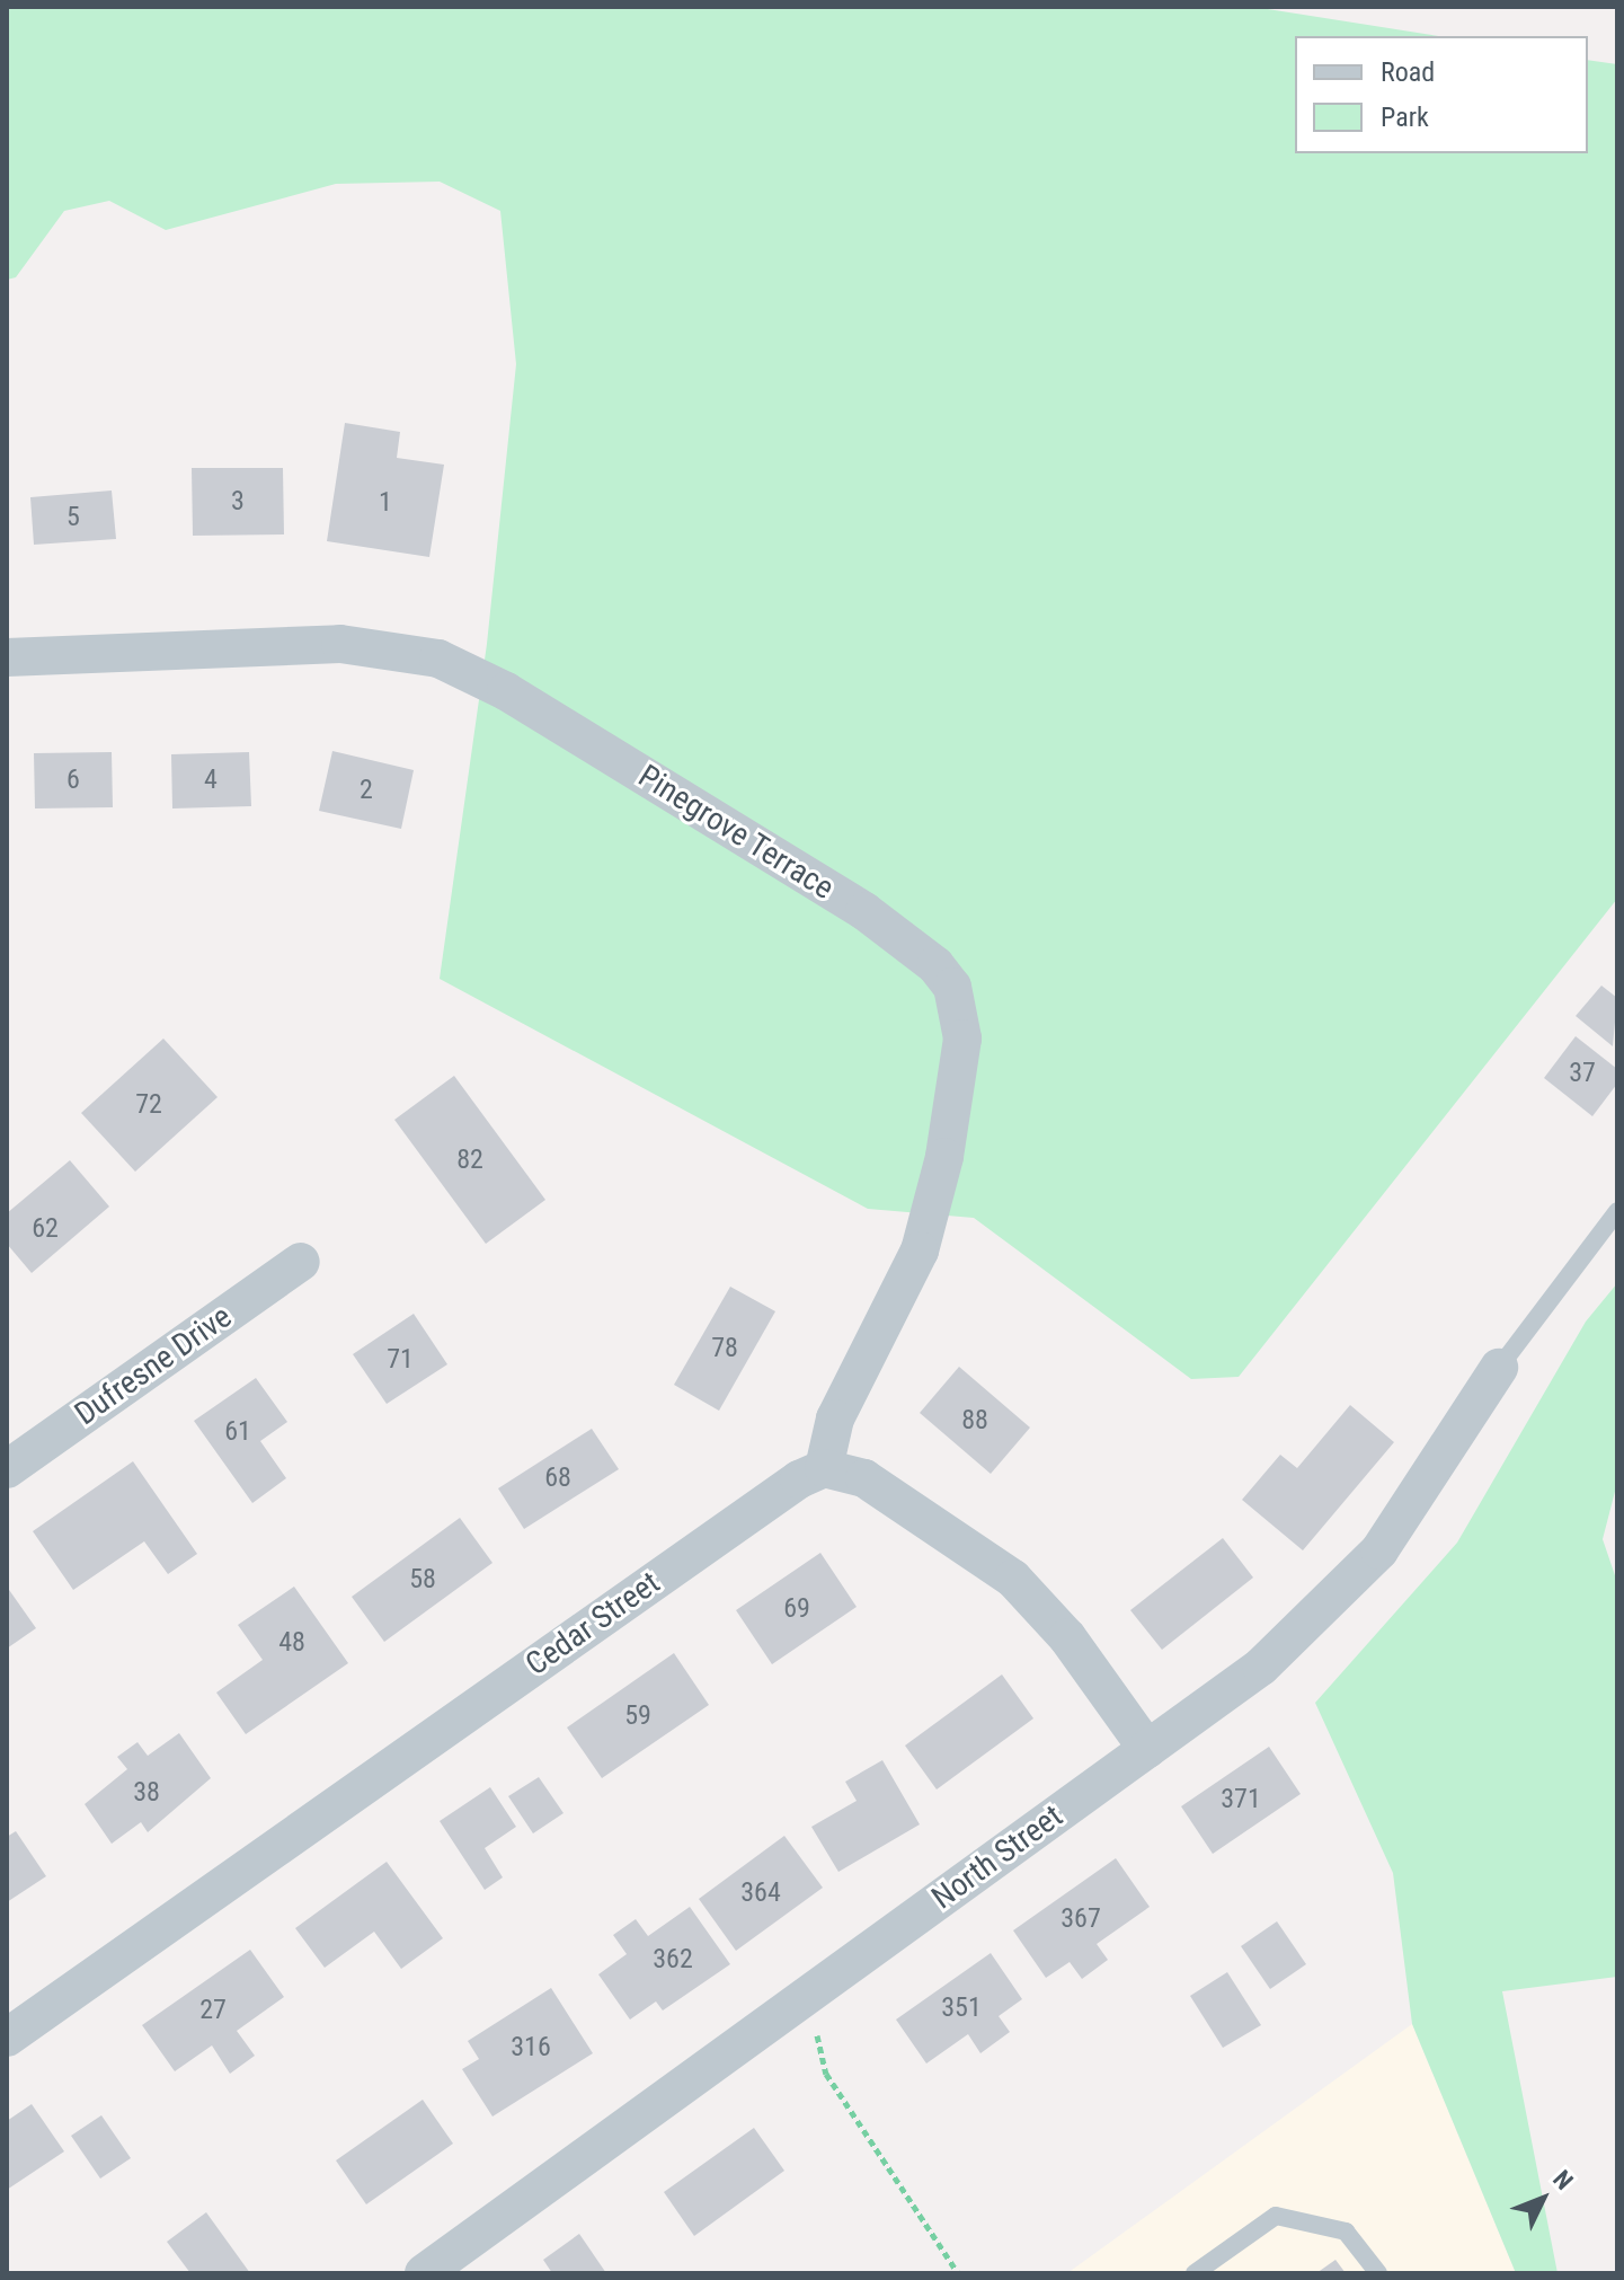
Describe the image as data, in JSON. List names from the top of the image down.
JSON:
{
  "streets": {
    "street": [
      "Pinegrove Terrace",
      "Dufresne Drive",
      "Cedar Street",
      "North Street"
    ]
  },
  "crossings": [
    ["Pinegrove Terrace", "Cedar Street"]
  ],
  "house_numbers": [
    "3",
    "1",
    "5",
    "6",
    "4",
    "2",
    "37",
    "72",
    "82",
    "62",
    "78",
    "71",
    "88",
    "61",
    "68",
    "58",
    "69",
    "48",
    "59",
    "38",
    "371",
    "364",
    "367",
    "362",
    "351",
    "27",
    "316"
  ],
  "legend": ["Road", "Park"],
  "north": "top right"
}
